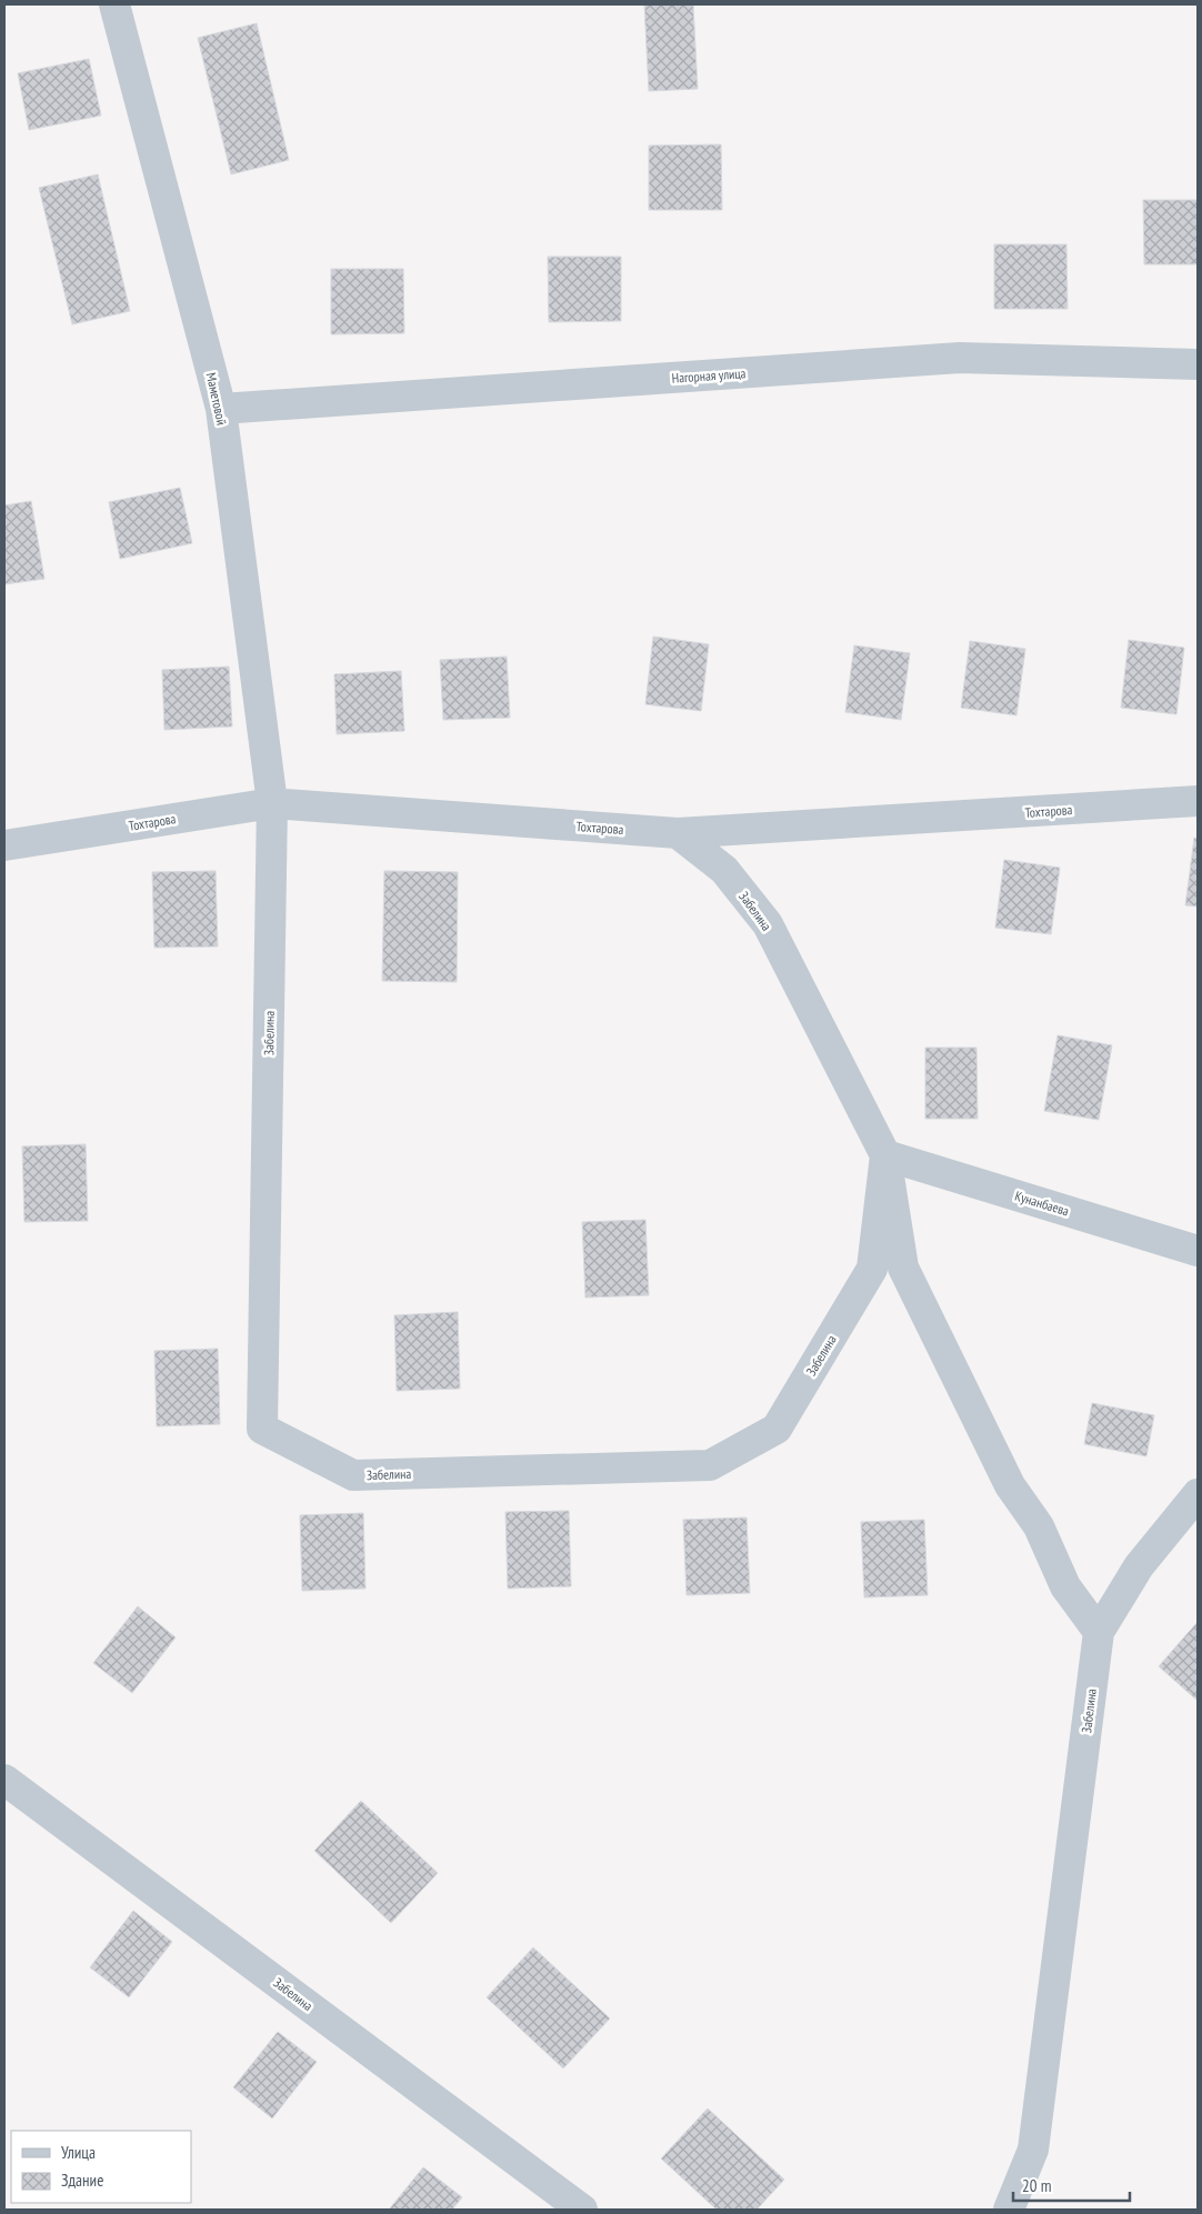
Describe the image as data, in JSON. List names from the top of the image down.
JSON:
{
  "streets": {
    "street": [
      "Нагорная улица",
      "Маметовой",
      "Тохтарова",
      "Забелина",
      "Кунанбаева"
    ]
  },
  "crossings": [
    ["Нагорная улица", "Маметовой"],
    ["Маметовой", "Тохтарова"],
    ["Маметовой", "Забелина"],
    ["Тохтарова", "Забелина"],
    ["Забелина", "Кунанбаева"]
  ],
  "legend": ["Улица", "Здание"],
  "scale_bar": "20 m"
}
